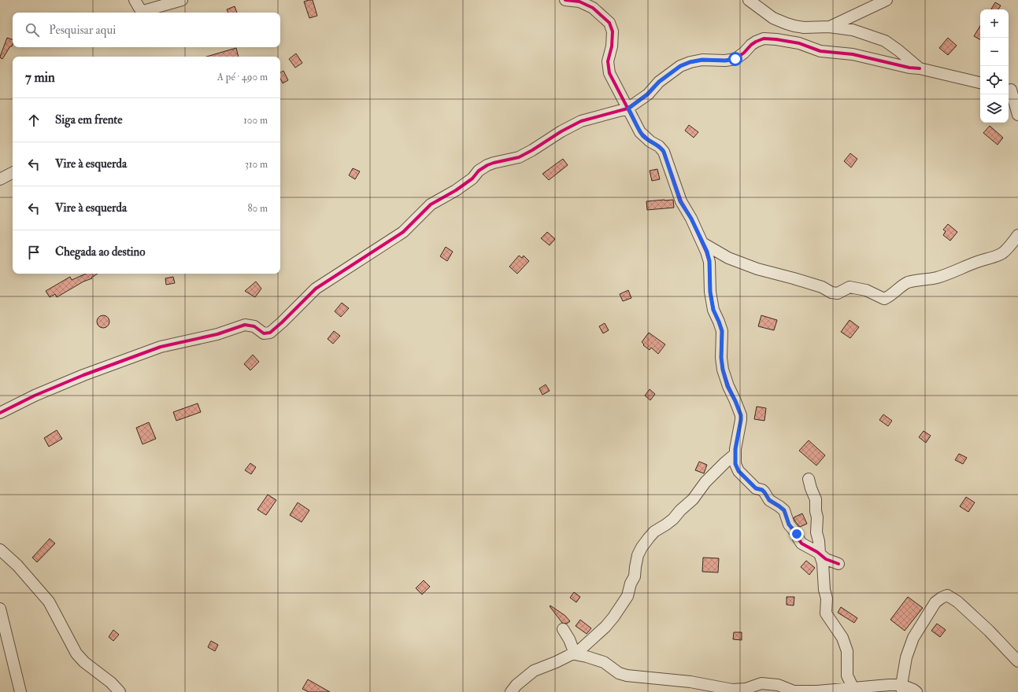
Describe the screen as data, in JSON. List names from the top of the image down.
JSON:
{
  "page": {
    "map_buttons": ["+", "−"],
    "search": "Pesquisar aqui",
    "heading": ["7 min", "A pé · 490 m"],
    "list": [
      ["Siga em frente", "100 m"],
      ["Vire à esquerda", "310 m"],
      ["Vire à esquerda", "80 m"],
      "Chegada ao destino"
    ]
  }
}
